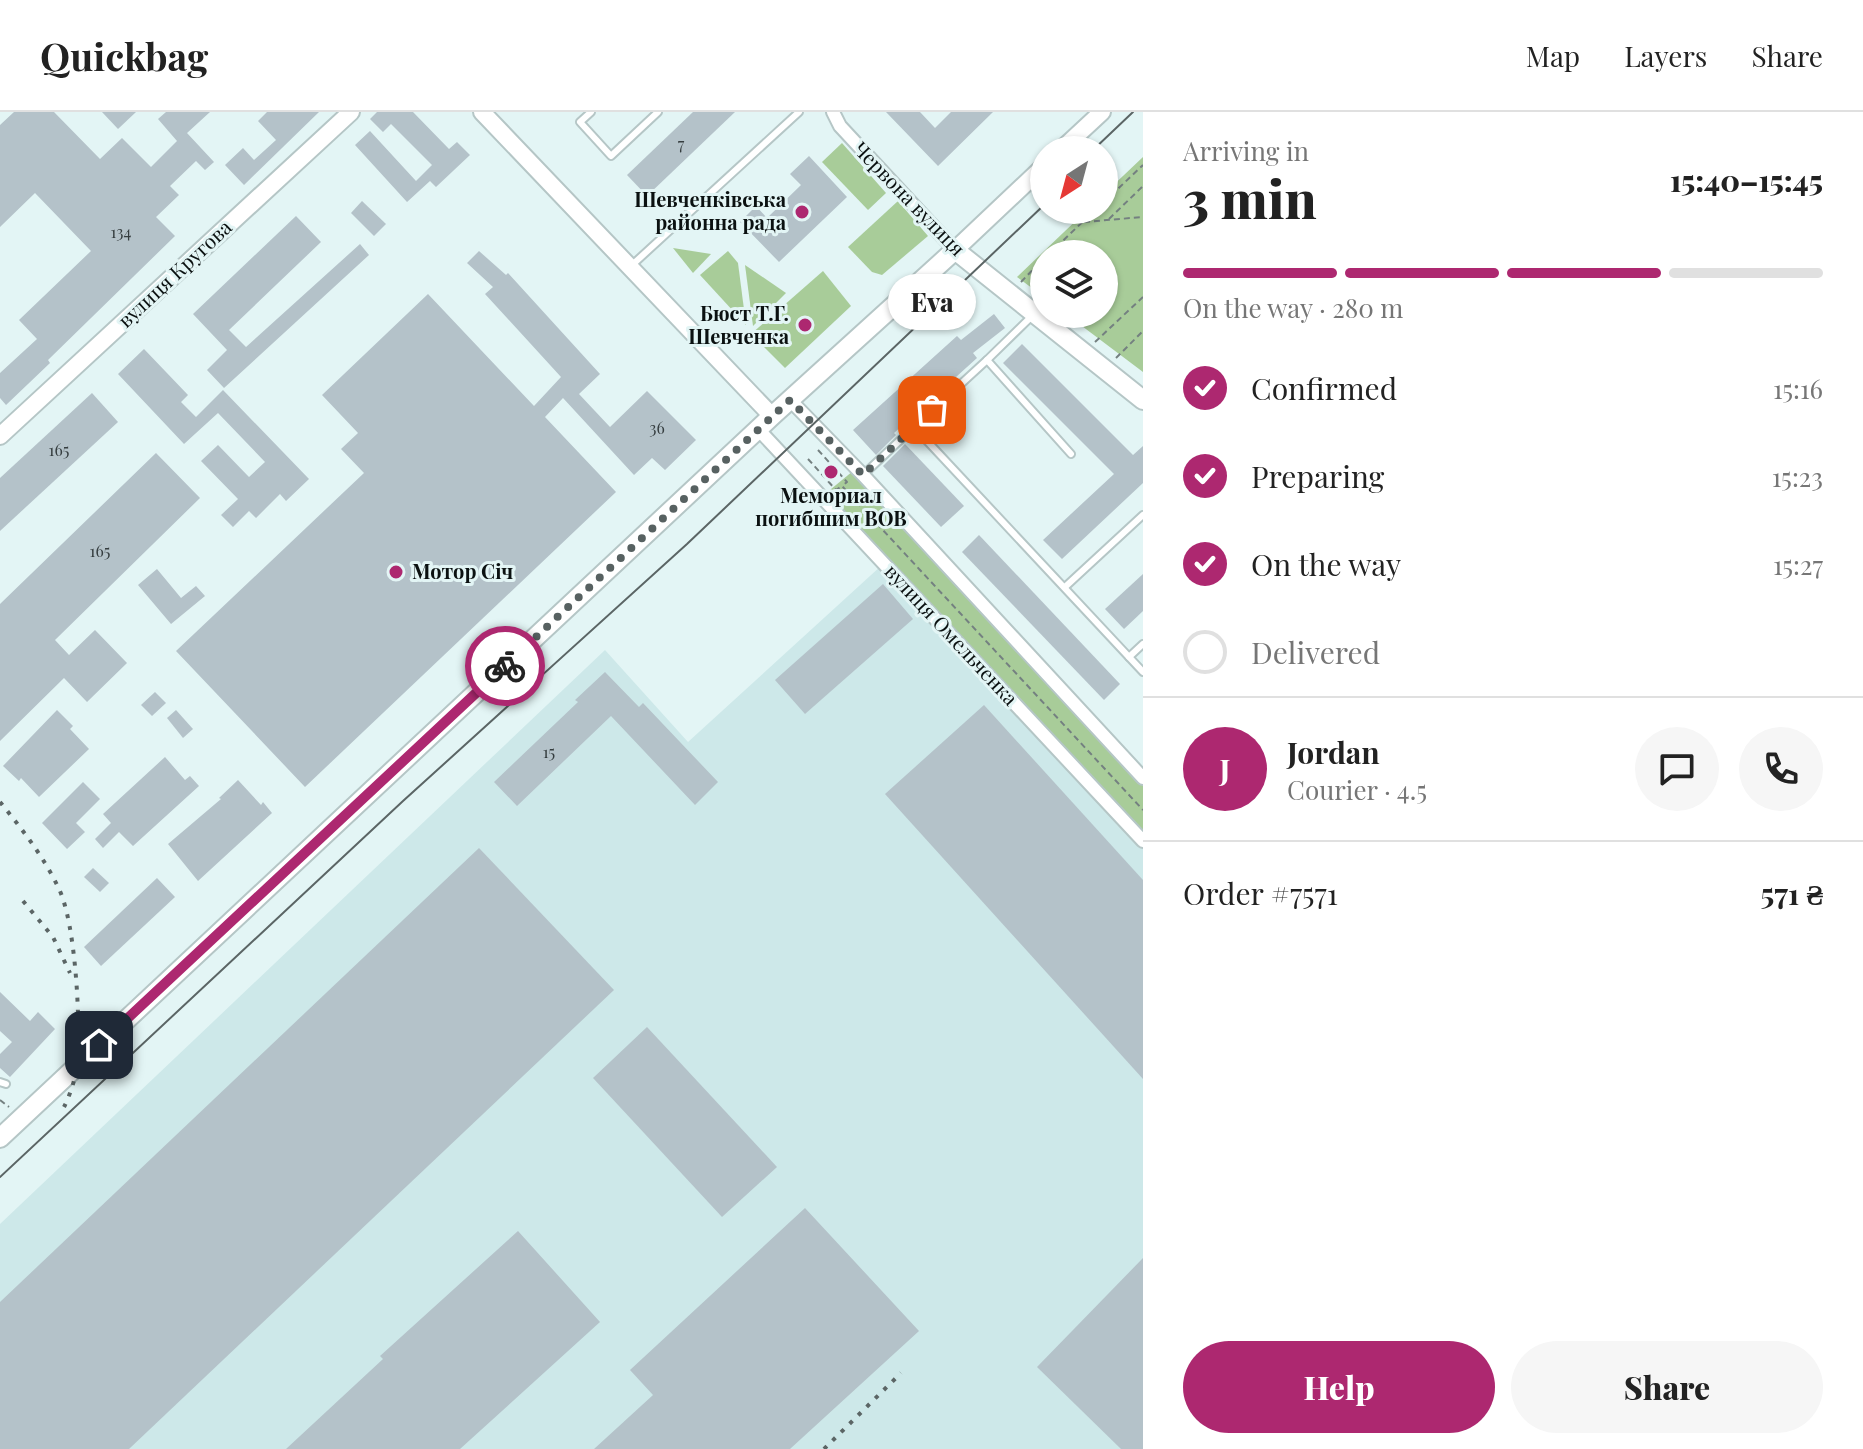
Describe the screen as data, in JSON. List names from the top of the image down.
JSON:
{
  "streets": {
    "main road": ["Червона вулиця"],
    "street": ["вулиця Кругова", "вулиця Омельченка"]
  },
  "places": [
    "Шевченківська районна рада",
    "Бюст Т.Г. Шевченка",
    "Eva",
    "Мемориал погибшим ВОВ",
    "Мотор Січ"
  ],
  "house_numbers": [
    "7",
    "134",
    "36",
    "165",
    "165",
    "15"
  ],
  "north": "bottom left",
  "page": {
    "header": "Quickbag",
    "nav": ["Map", "Layers", "Share"],
    "heading": ["3 min", "Arriving in", "15:40–15:45"],
    "panel": [
      "Jordan",
      "Courier · 4.5",
      "Order #7571",
      "571 ₴"
    ],
    "bar": "On the way · 280 m",
    "bubble": "Eva",
    "list": [
      ["Confirmed", "15:16"],
      ["Preparing", "15:23"],
      ["On the way", "15:27"],
      "Delivered"
    ],
    "round": "J",
    "buttons": ["Help", "Share"]
  }
}
